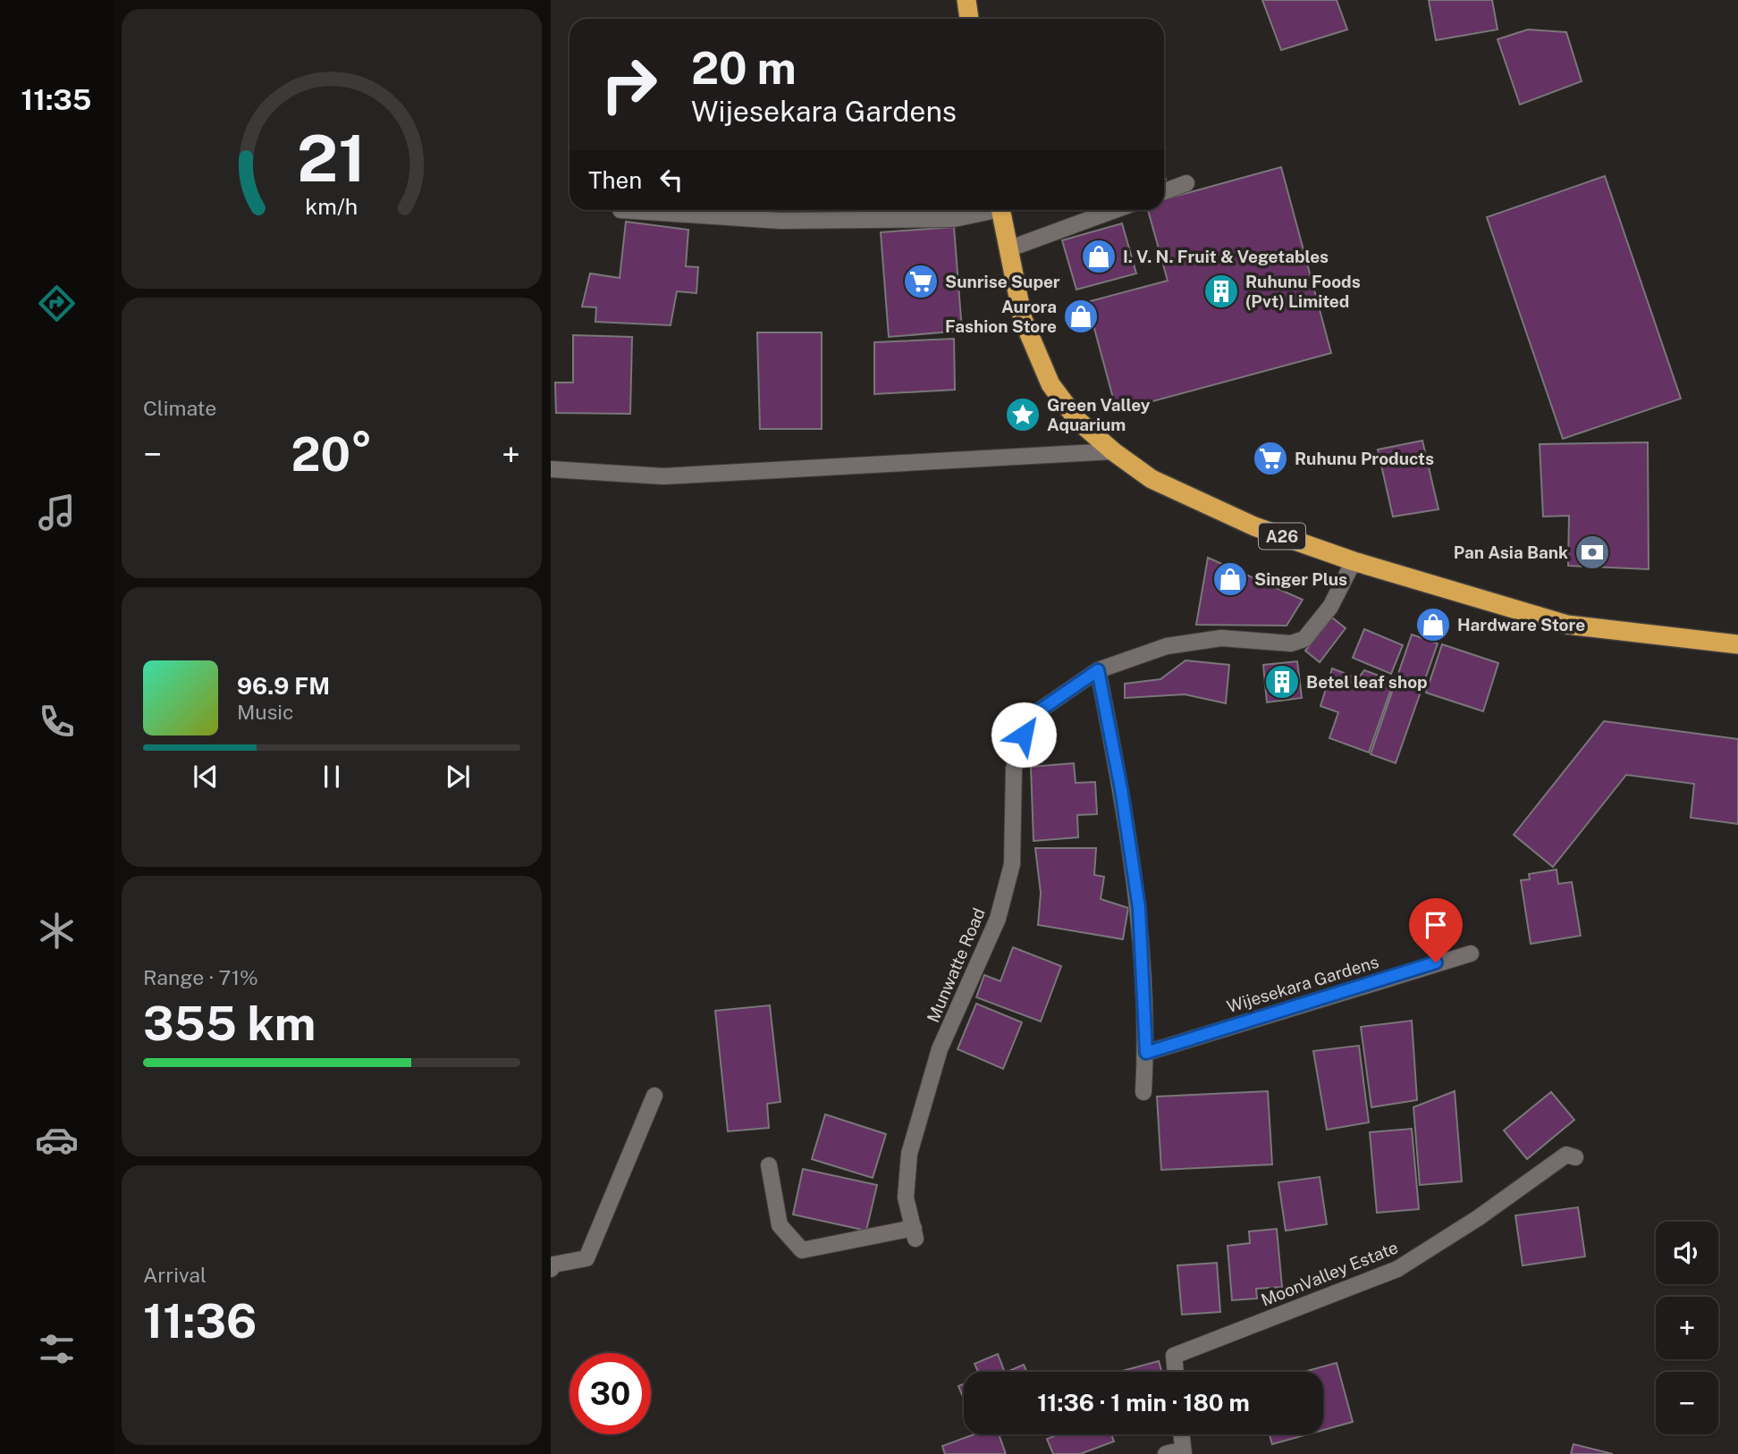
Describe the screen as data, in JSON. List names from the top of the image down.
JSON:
{
  "streets": {
    "highway": ["A26"],
    "street": ["Munwatte Road", "Wijesekara Gardens", "MoonValley Estate"]
  },
  "crossings": [
    ["A26", "Munwatte Road"]
  ],
  "places": {
    "shop": [
      "I. V. N. Fruit & Vegetables",
      "Aurora Fashion Store",
      "Singer Plus",
      "Hardware Store"
    ],
    "supermarket": ["Sunrise Super", "Ruhunu Products"],
    "building": ["Ruhunu Foods (Pvt) Limited", "Betel leaf shop"],
    "place": ["Green Valley Aquarium"],
    "bank": ["Pan Asia Bank"]
  },
  "page": {
    "tabs": "11:35",
    "turn": ["20 m", "Wijesekara Gardens"],
    "then": "Then",
    "tile": [
      "Climate",
      ["Range · 71%", "355 km"],
      ["Arrival", "11:36"]
    ],
    "heat": ["−", "20°", "+"],
    "song": ["96.9 FM", "Music"],
    "map_buttons": ["+", "−"],
    "limit": "30",
    "trip": "11:36 · 1 min · 180 m",
    "gauge": ["21", "km/h"]
  }
}
